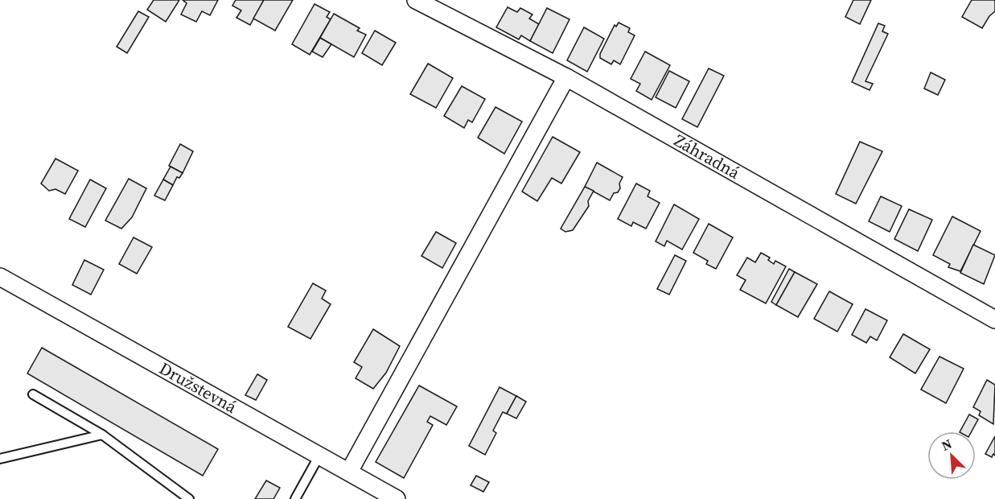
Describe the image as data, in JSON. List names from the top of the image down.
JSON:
{
  "streets": {
    "street": ["Záhradná", "Družstevná"]
  },
  "north": "top left"
}
